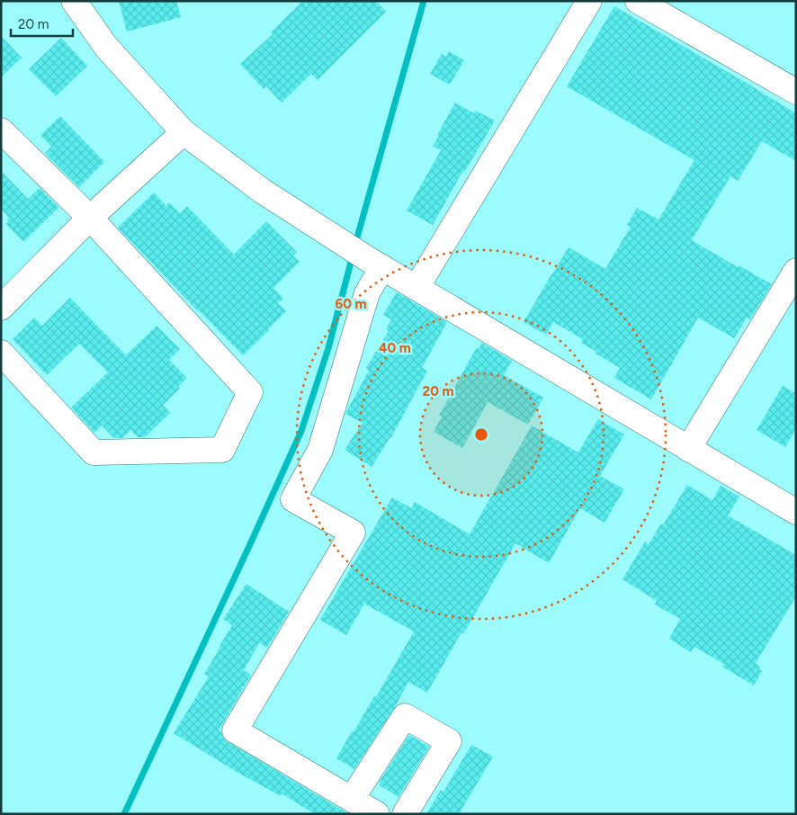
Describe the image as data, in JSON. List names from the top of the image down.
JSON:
{
  "scale_bar": "20 m",
  "rings": ["60 m", "40 m", "20 m"]
}
